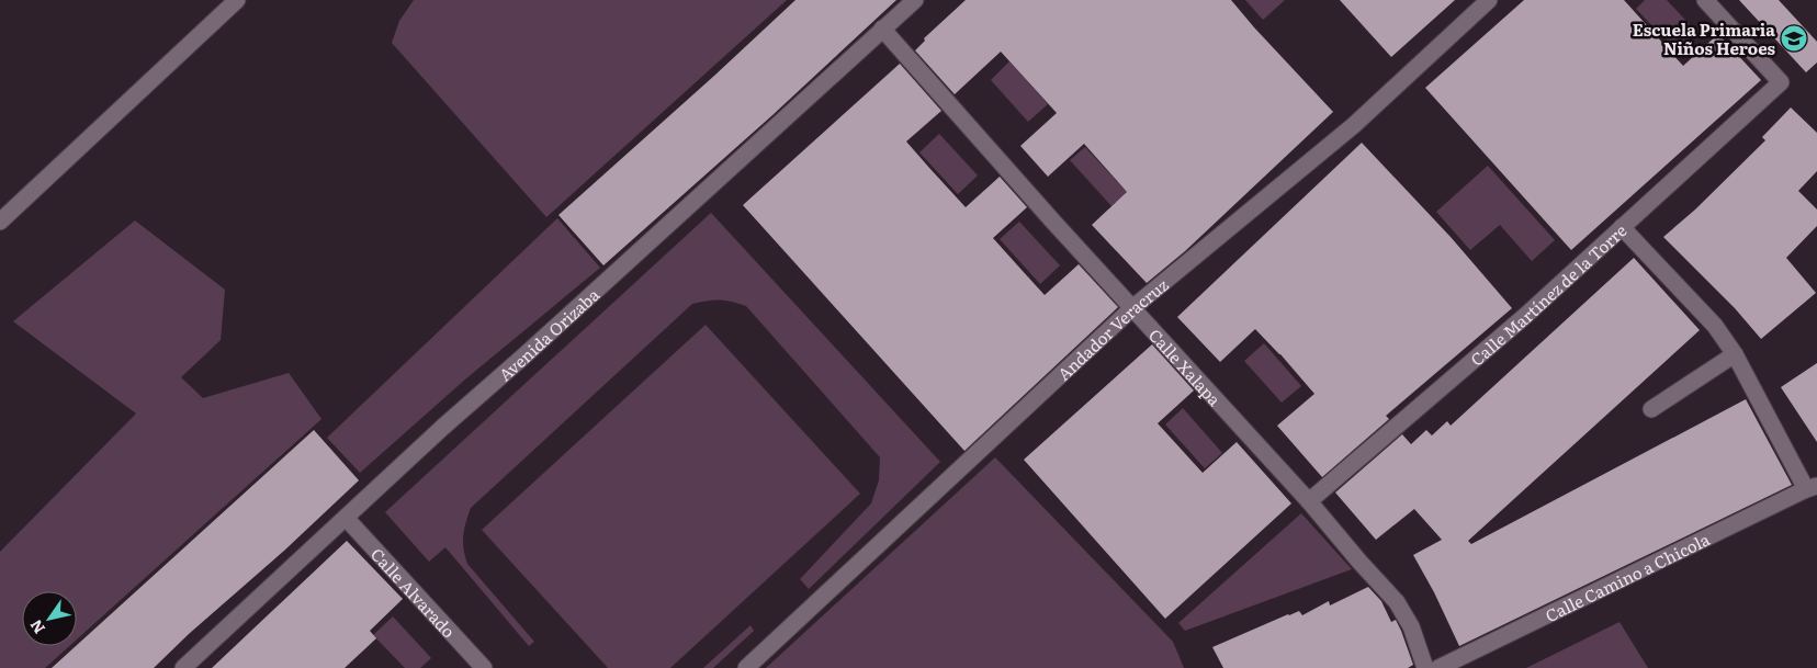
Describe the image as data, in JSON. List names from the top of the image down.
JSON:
{
  "streets": {
    "street": [
      "Calle Martínez de la Torre",
      "Andador Veracruz",
      "Avenida Orizaba",
      "Calle Xalapa",
      "Calle Camino a Chicola",
      "Calle Alvarado"
    ]
  },
  "crossings": [
    ["Calle Martínez de la Torre", "Calle Xalapa"],
    ["Andador Veracruz", "Calle Xalapa"],
    ["Avenida Orizaba", "Calle Xalapa"],
    ["Avenida Orizaba", "Calle Alvarado"]
  ],
  "places": {
    "school or university": ["Escuela Primaria Niños Heroes"]
  },
  "north": "bottom left"
}
